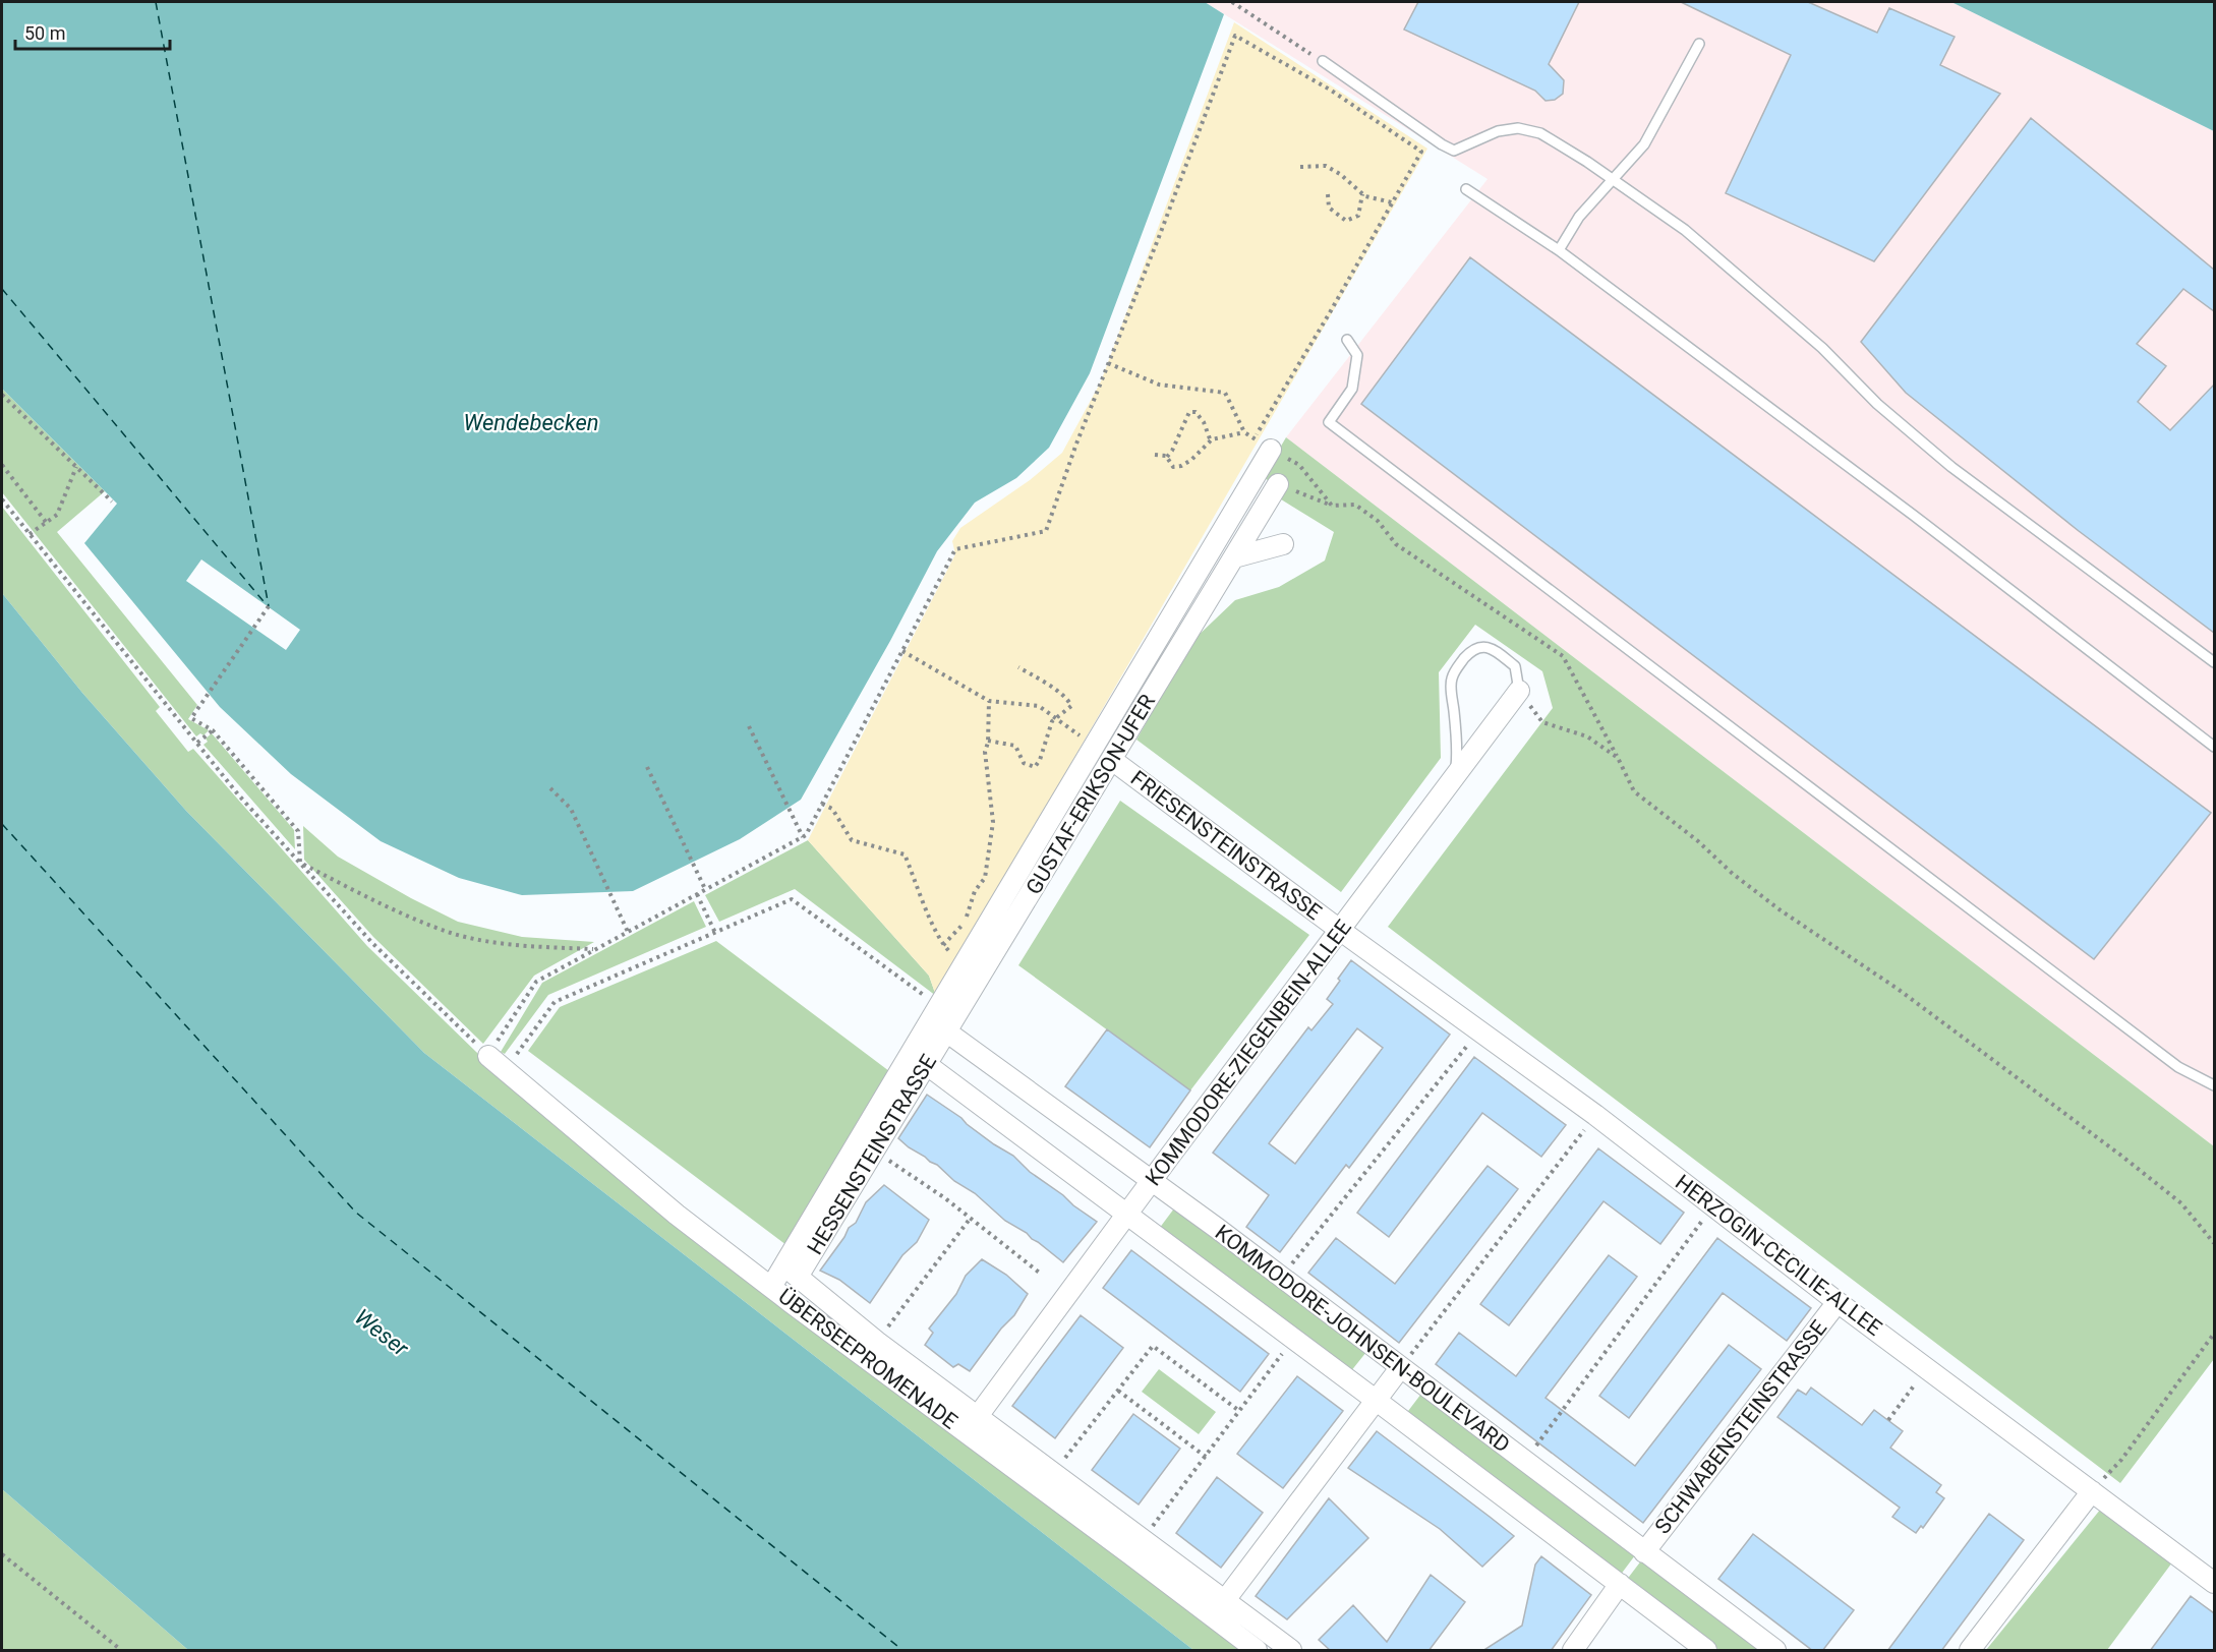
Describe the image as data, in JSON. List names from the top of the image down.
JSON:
{
  "streets": {
    "street": [
      "GUSTAF-ERIKSON-UFER",
      "FRIESENSTEINSTRASSE",
      "KOMMODORE-ZIEGENBEIN-ALLEE",
      "HESSENSTEINSTRASSE",
      "HERZOGIN-CECILIE-ALLEE",
      "KOMMODORE-JOHNSEN-BOULEVARD",
      "ÜBERSEEPROMENADE",
      "SCHWABENSTEINSTRASSE"
    ]
  },
  "crossings": [
    ["GUSTAF-ERIKSON-UFER", "FRIESENSTEINSTRASSE"],
    ["GUSTAF-ERIKSON-UFER", "HESSENSTEINSTRASSE"],
    ["GUSTAF-ERIKSON-UFER", "KOMMODORE-JOHNSEN-BOULEVARD"],
    ["FRIESENSTEINSTRASSE", "KOMMODORE-ZIEGENBEIN-ALLEE"],
    ["FRIESENSTEINSTRASSE", "HERZOGIN-CECILIE-ALLEE"],
    ["KOMMODORE-ZIEGENBEIN-ALLEE", "HERZOGIN-CECILIE-ALLEE"],
    ["KOMMODORE-ZIEGENBEIN-ALLEE", "KOMMODORE-JOHNSEN-BOULEVARD"],
    ["KOMMODORE-ZIEGENBEIN-ALLEE", "ÜBERSEEPROMENADE"],
    ["HESSENSTEINSTRASSE", "KOMMODORE-JOHNSEN-BOULEVARD"],
    ["HESSENSTEINSTRASSE", "ÜBERSEEPROMENADE"],
    ["HERZOGIN-CECILIE-ALLEE", "SCHWABENSTEINSTRASSE"],
    ["KOMMODORE-JOHNSEN-BOULEVARD", "SCHWABENSTEINSTRASSE"]
  ],
  "water": ["Wendebecken", "Weser"],
  "scale_bar": "50 m"
}
